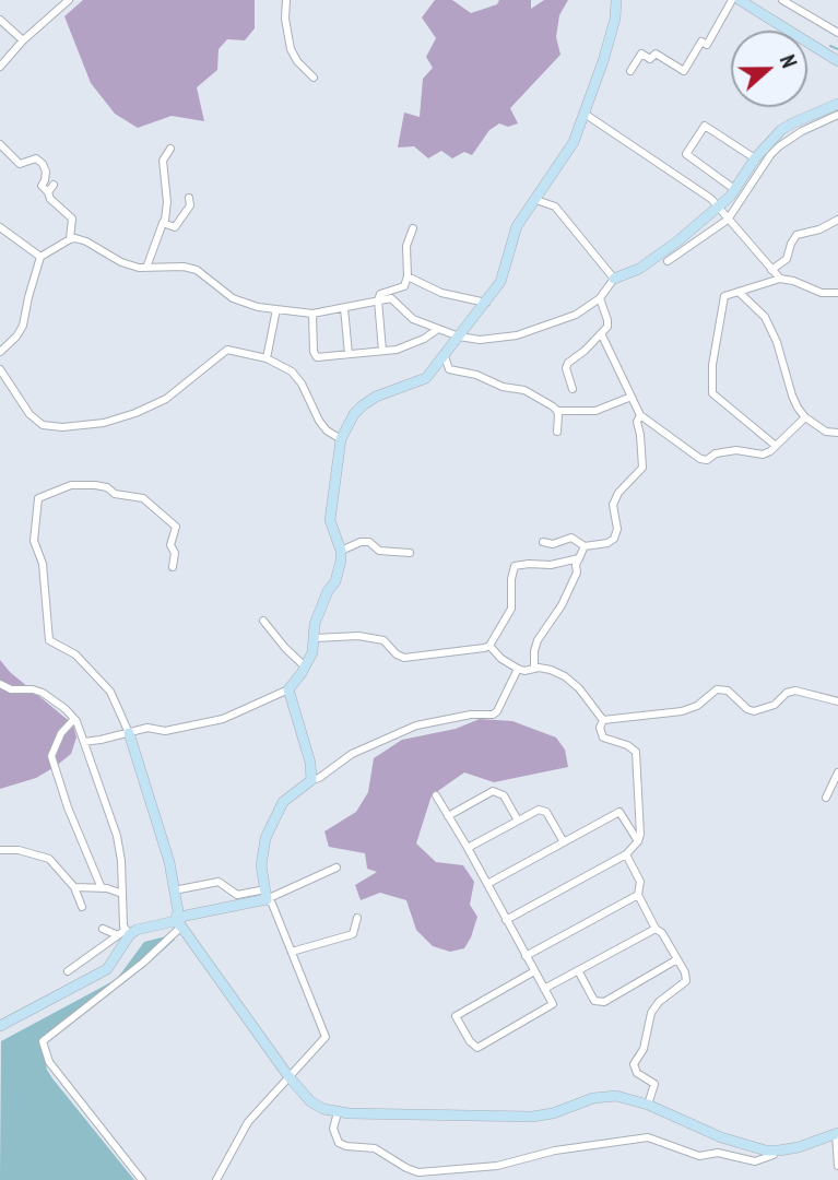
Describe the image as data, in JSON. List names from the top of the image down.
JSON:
{
  "north": "right"
}
